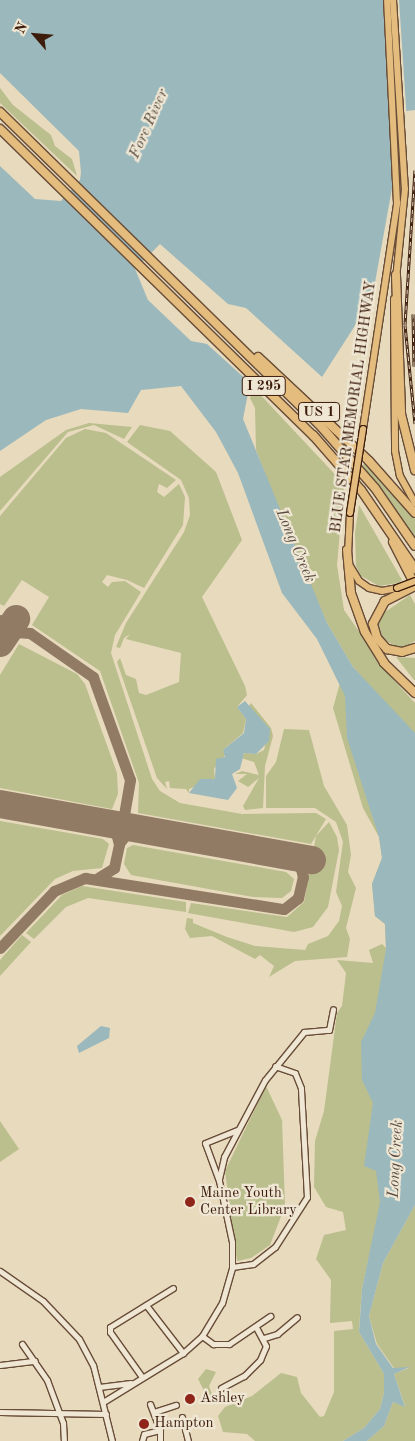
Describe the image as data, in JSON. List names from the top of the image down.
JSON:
{
  "streets": {
    "highway": ["I 295", "US 1"],
    "main road": ["BLUE STAR MEMORIAL HIGHWAY"]
  },
  "crossings": [
    ["I 295", "US 1"]
  ],
  "water": ["Fore River", "Long Creek"],
  "places": ["Maine Youth Center Library", "Ashley", "Hampton"],
  "north": "top left"
}
